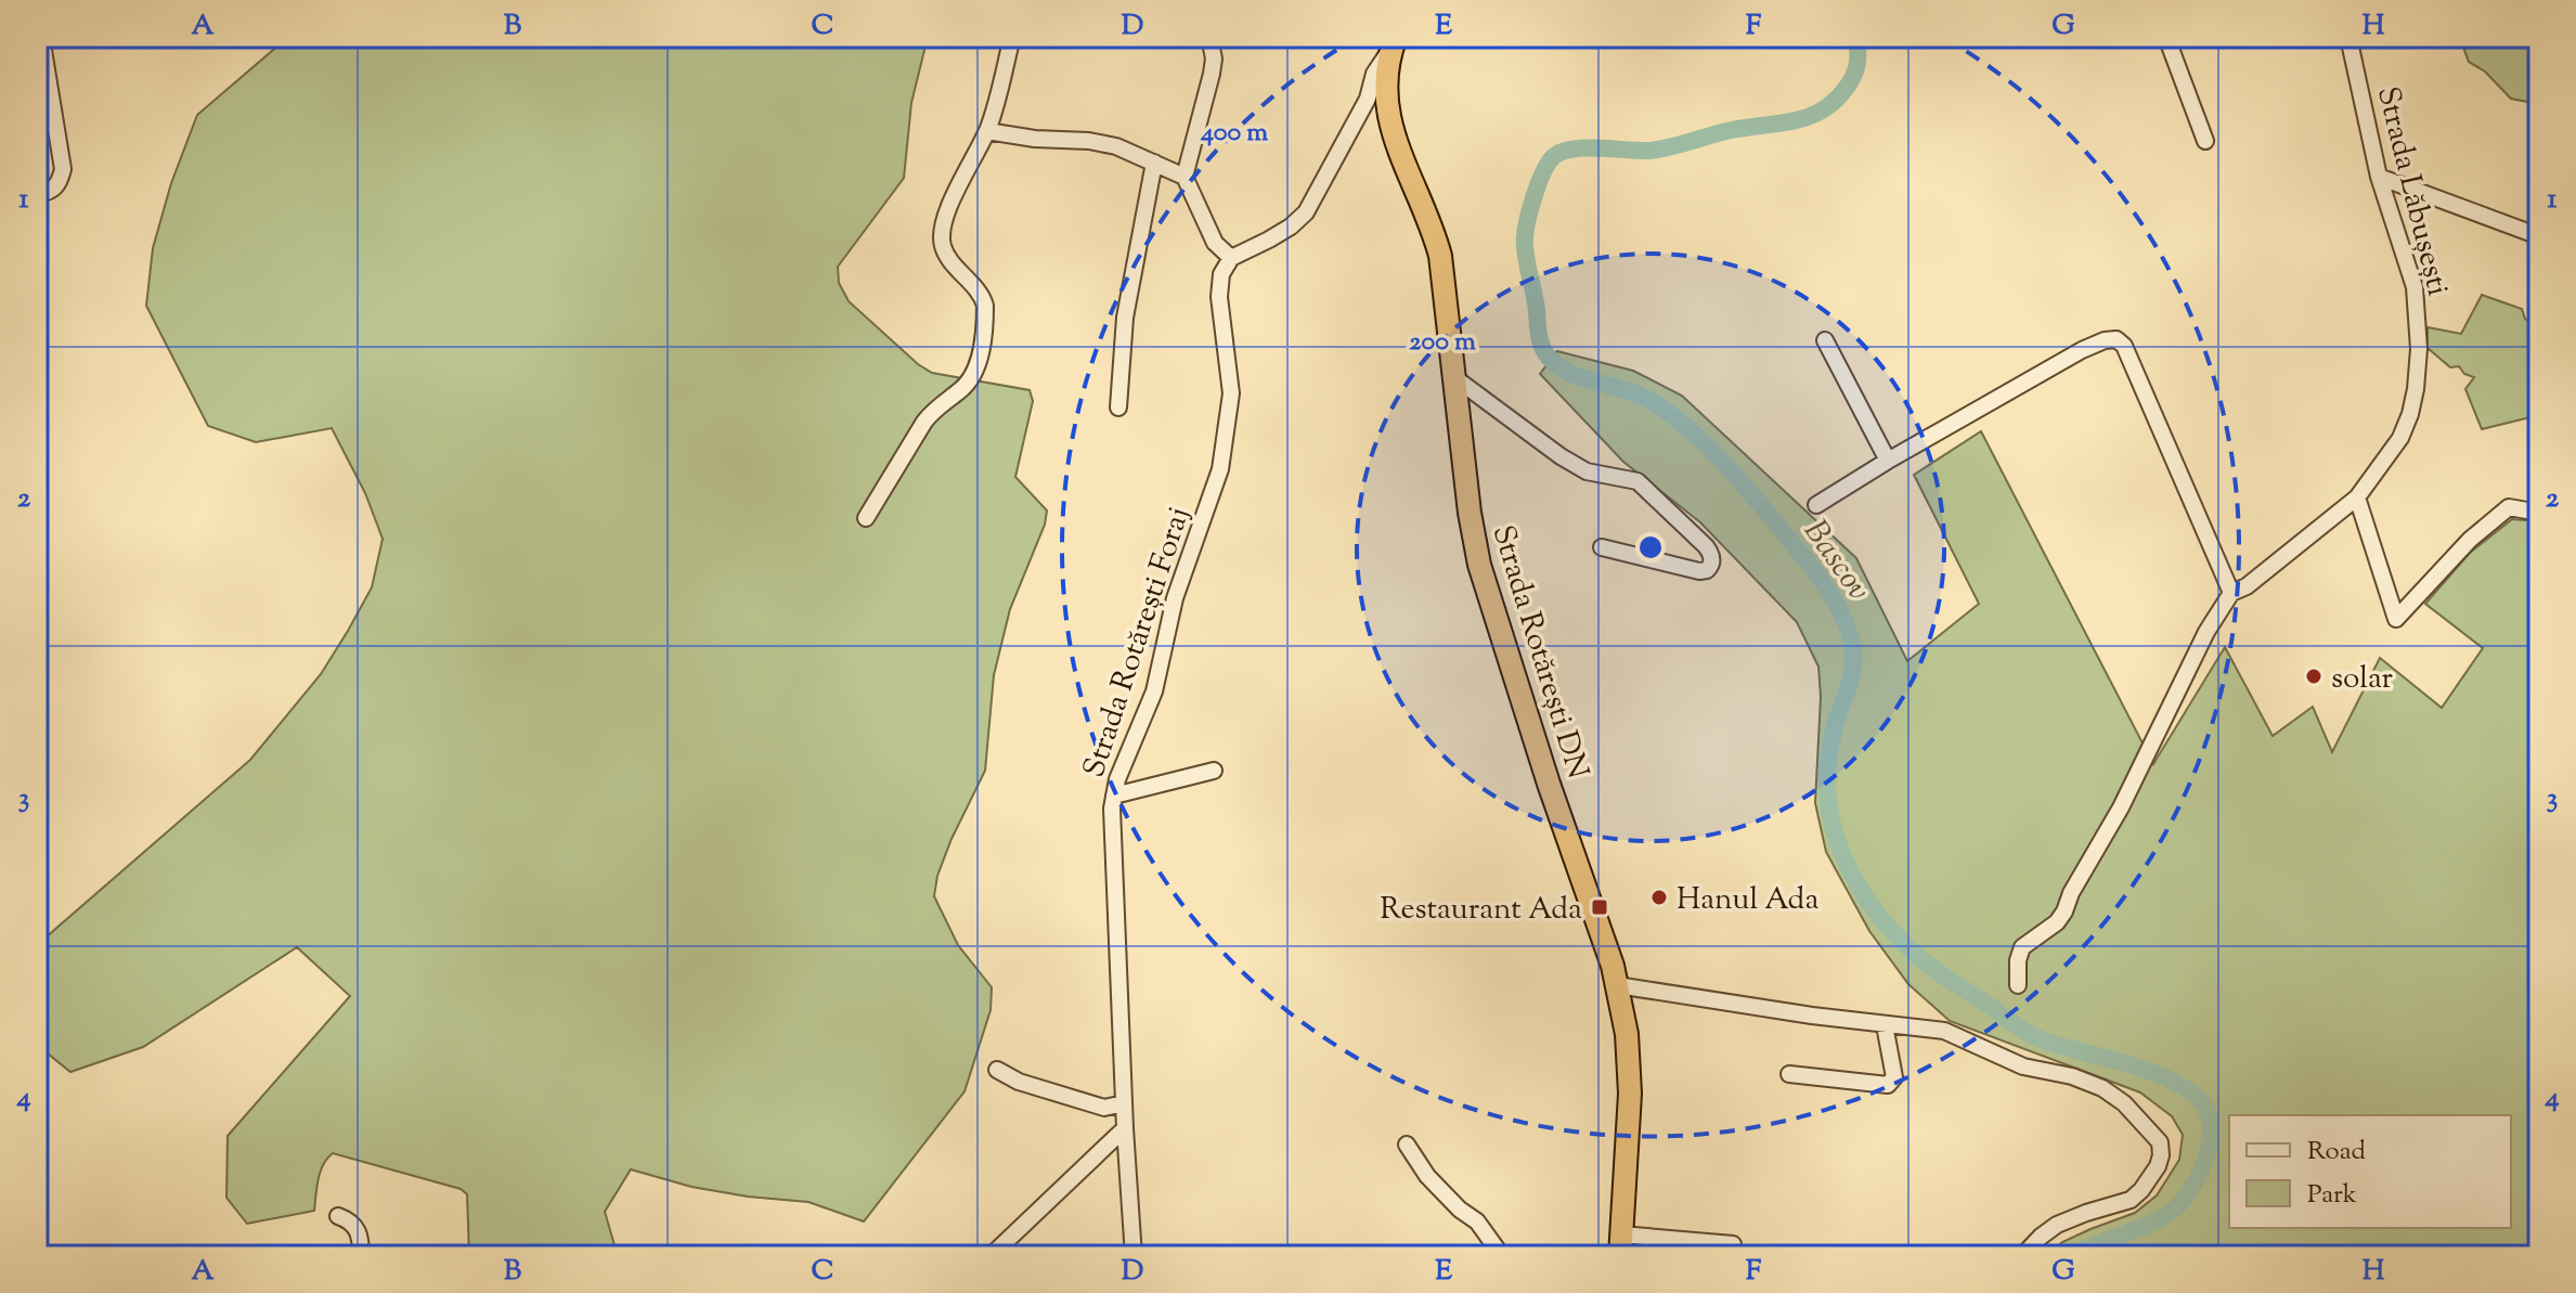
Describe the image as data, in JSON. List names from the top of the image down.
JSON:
{
  "streets": {
    "highway": ["Strada Rotărești DN"],
    "street": ["Strada Lăbușești", "Strada Rotărești Foraj"]
  },
  "water": ["Bascov"],
  "places": {
    "other": ["solar", "Hanul Ada"],
    "transit": ["Restaurant Ada"]
  },
  "legend": ["Road", "Park"],
  "grid": {
    "columns": [
      "A",
      "B",
      "C",
      "D",
      "E",
      "F",
      "G",
      "H"
    ],
    "rows": [
      "1",
      "2",
      "3",
      "4"
    ]
  },
  "rings": ["400 m", "200 m"]
}
